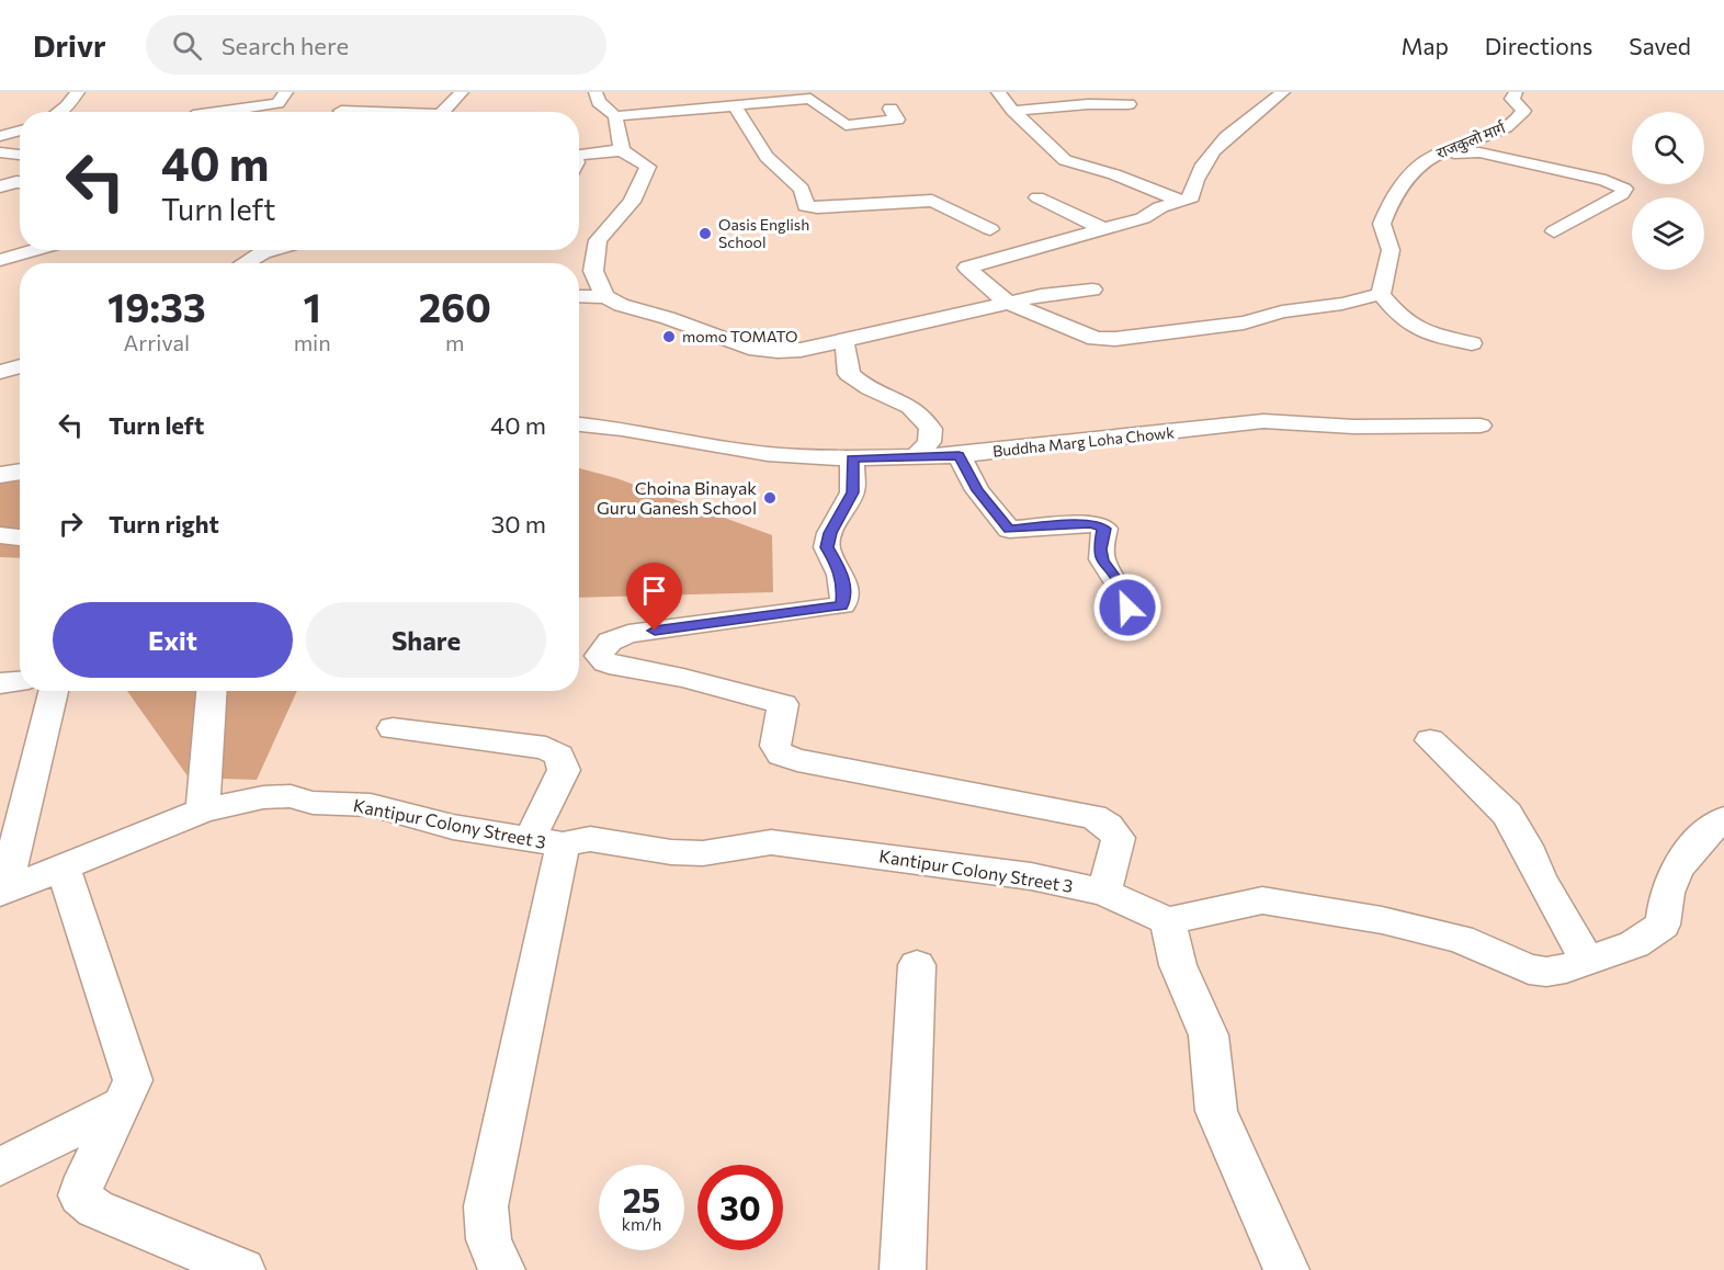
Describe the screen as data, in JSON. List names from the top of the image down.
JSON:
{
  "streets": {
    "street": ["राजकुलो मार्ग", "Buddha Marg Loha Chowk", "Kantipur Colony Street 3"]
  },
  "places": ["Oasis English School", "momo TOMATO", "Choina Binayak Guru Ganesh School"],
  "page": {
    "header": "Drivr",
    "search": "Search here",
    "nav": ["Map", "Directions", "Saved"],
    "turn": ["40 m", "Turn left"],
    "eta": [
      "19:33",
      "Arrival",
      "1",
      "min",
      "260",
      "m"
    ],
    "list": [
      {
        "name": "Turn left",
        "value": "40 m"
      },
      {
        "name": "Turn right",
        "value": "30 m"
      }
    ],
    "buttons": ["Exit", "Share"],
    "speed": "25 km/h",
    "limit": "30"
  }
}
